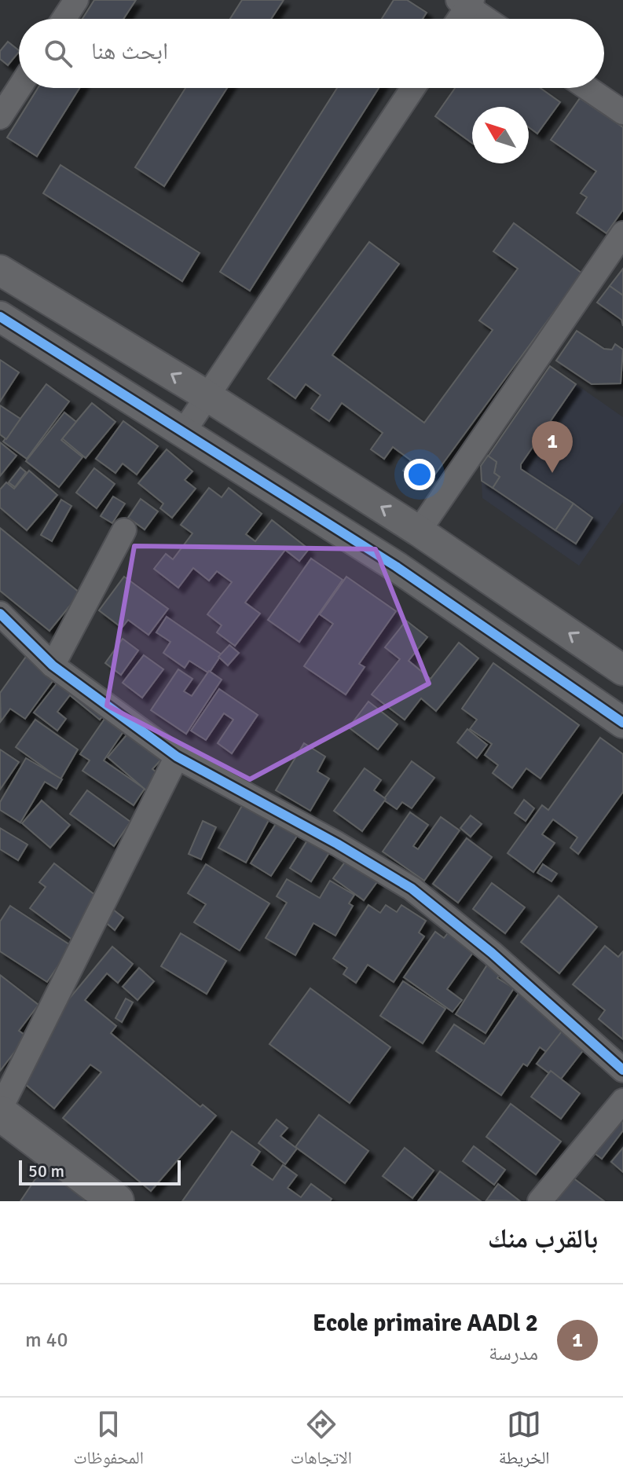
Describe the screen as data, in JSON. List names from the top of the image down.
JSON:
{
  "scale_bar": "50 m",
  "north": "top left",
  "page": {
    "search": "ابحث هنا",
    "pins": "1",
    "scale": "50 m",
    "heading": "بالقرب منك",
    "list": [
      {
        "mark": "1",
        "name": "Ecole primaire AADl 2",
        "note": "مدرسة",
        "value": "40 m"
      }
    ],
    "nav": ["الخريطة", "الاتجاهات", "المحفوظات"]
  }
}
